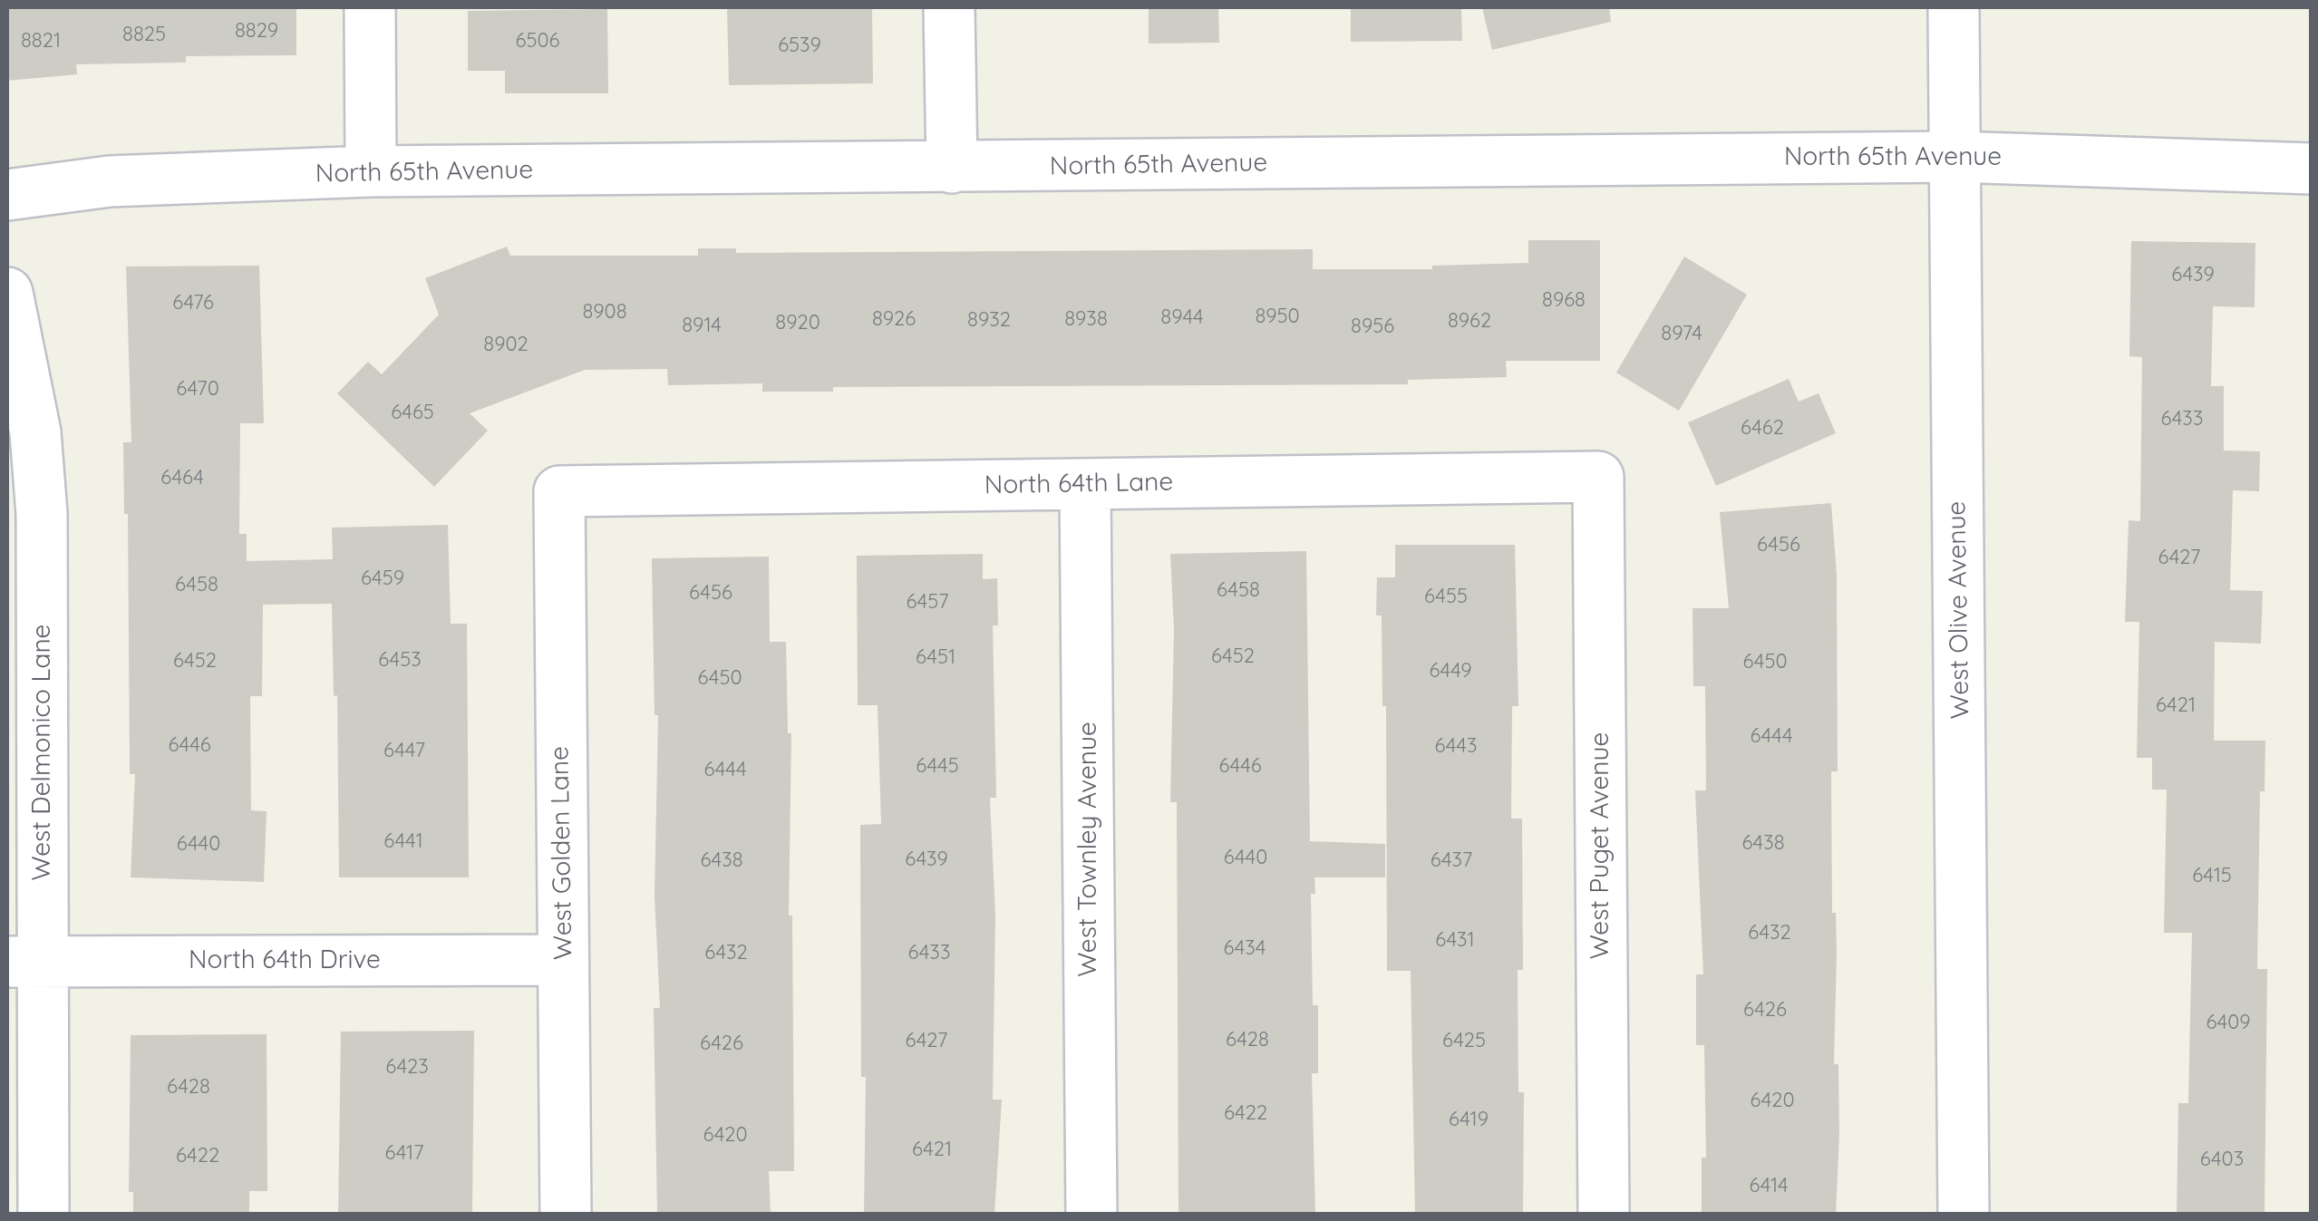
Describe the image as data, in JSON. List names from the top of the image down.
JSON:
{
  "streets": {
    "street": [
      "North 65th Avenue",
      "North 64th Lane",
      "West Olive Avenue",
      "West Delmonico Lane",
      "West Puget Avenue",
      "West Townley Avenue",
      "West Golden Lane",
      "North 64th Drive"
    ]
  },
  "crossings": [
    ["North 65th Avenue", "West Olive Avenue"],
    ["North 64th Lane", "West Puget Avenue"],
    ["North 64th Lane", "West Townley Avenue"],
    ["North 64th Lane", "West Golden Lane"],
    ["West Delmonico Lane", "North 64th Drive"],
    ["West Golden Lane", "North 64th Drive"]
  ],
  "house_numbers": [
    "8829",
    "8825",
    "8821",
    "6506",
    "6539",
    "6439",
    "8968",
    "6476",
    "8908",
    "8950",
    "8944",
    "8926",
    "8938",
    "8932",
    "8962",
    "8920",
    "8914",
    "8956",
    "8974",
    "8902",
    "6470",
    "6465",
    "6433",
    "6462",
    "6464",
    "6456",
    "6427",
    "6459",
    "6458",
    "6458",
    "6456",
    "6455",
    "6457",
    "6452",
    "6451",
    "6453",
    "6452",
    "6450",
    "6449",
    "6450",
    "6421",
    "6444",
    "6446",
    "6443",
    "6447",
    "6445",
    "6446",
    "6444",
    "6441",
    "6438",
    "6440",
    "6440",
    "6439",
    "6438",
    "6437",
    "6415",
    "6432",
    "6431",
    "6434",
    "6432",
    "6433",
    "6426",
    "6409",
    "6428",
    "6427",
    "6425",
    "6426",
    "6423",
    "6428",
    "6420",
    "6422",
    "6419",
    "6420",
    "6421",
    "6417",
    "6422",
    "6403",
    "6414"
  ]
}
